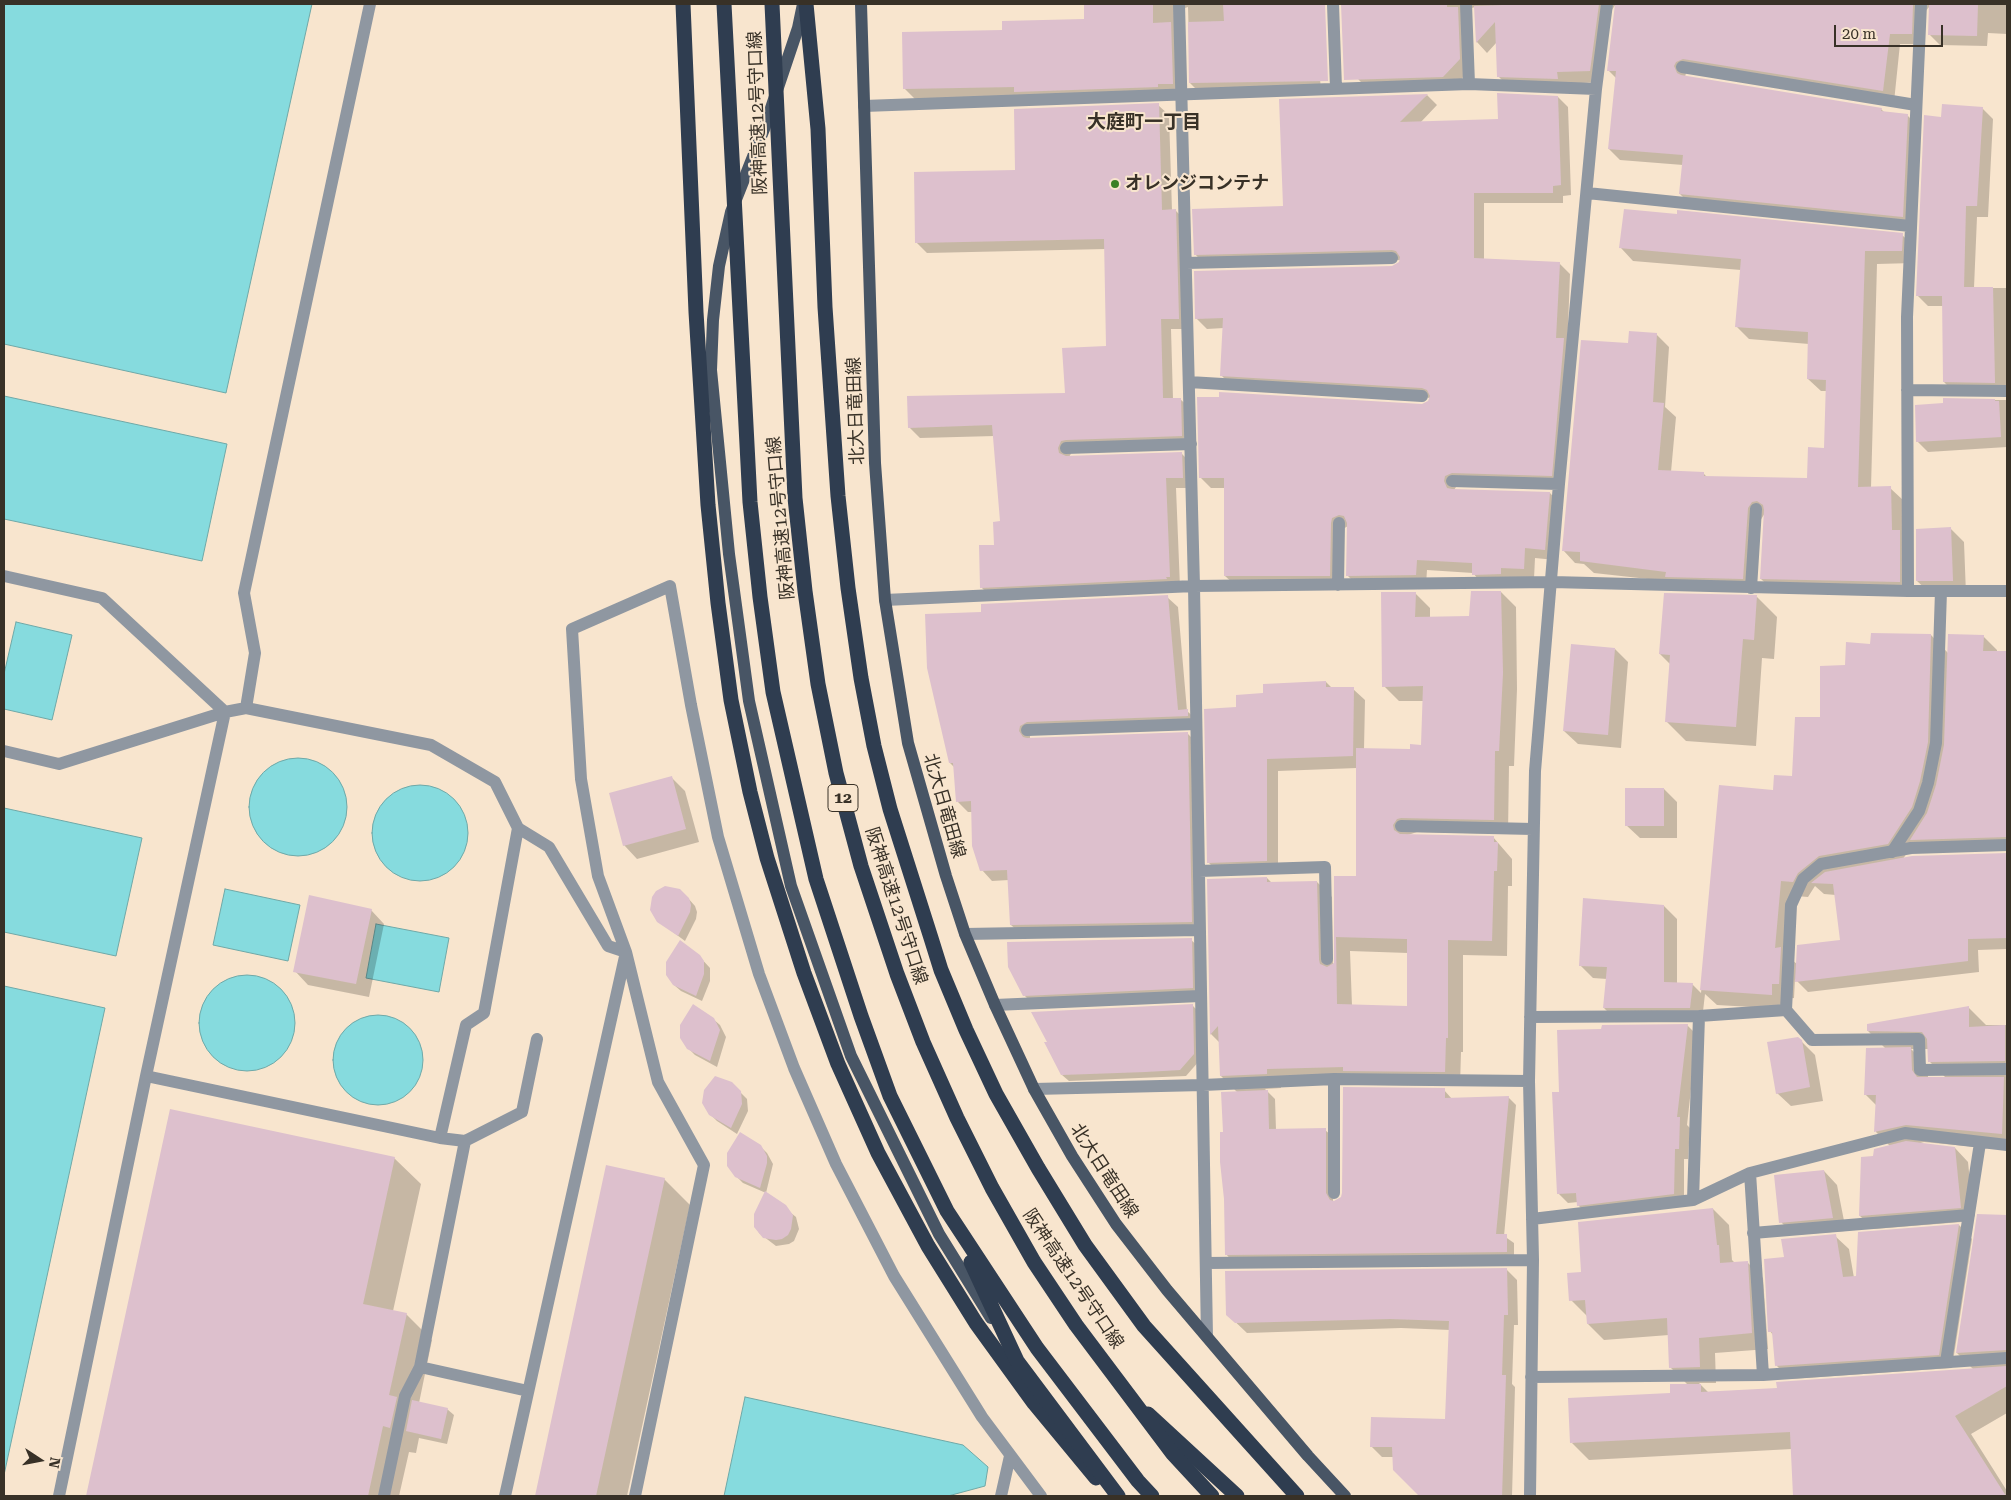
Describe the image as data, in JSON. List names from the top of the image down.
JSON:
{
  "streets": {
    "highway": ["阪神高速12号守口線", "12"],
    "main road": ["北大日竜田線"]
  },
  "districts": ["大庭町一丁目"],
  "places": ["オレンジコンテナ"],
  "scale_bar": "20 m",
  "north": "right"
}
